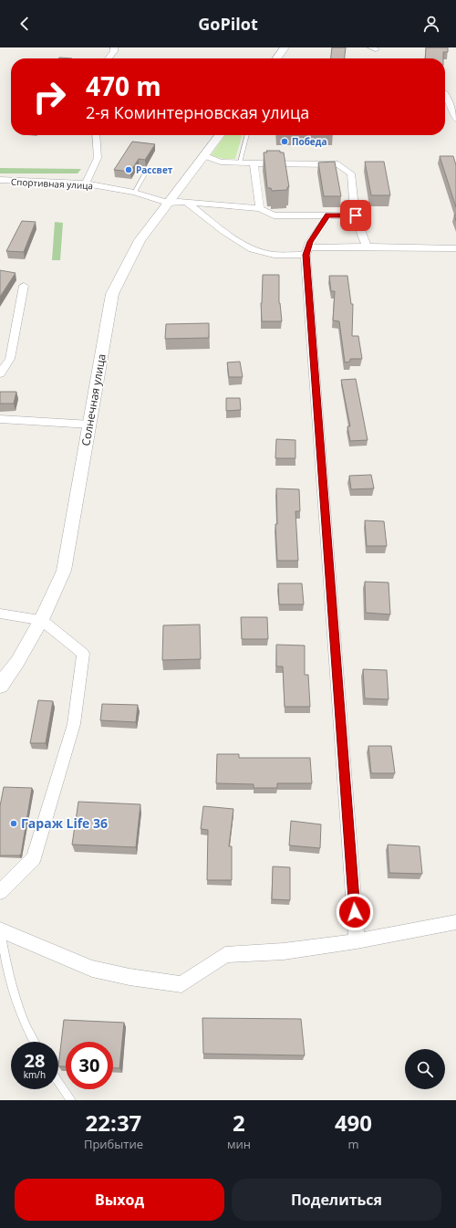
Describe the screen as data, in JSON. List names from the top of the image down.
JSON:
{
  "streets": {
    "street": ["Спортивная улица", "Солнечная улица"]
  },
  "crossings": [
    ["Спортивная улица", "Солнечная улица"]
  ],
  "places": ["Победа", "Рассвет", "Гараж Life 36"],
  "page": {
    "header": "GoPilot",
    "turn": ["470 m", "2-я Коминтерновская улица"],
    "speed": "28 km/h",
    "limit": "30",
    "eta": [
      "22:37",
      "Прибытие",
      "2",
      "мин",
      "490",
      "m"
    ],
    "buttons": ["Выход", "Поделиться"]
  }
}
